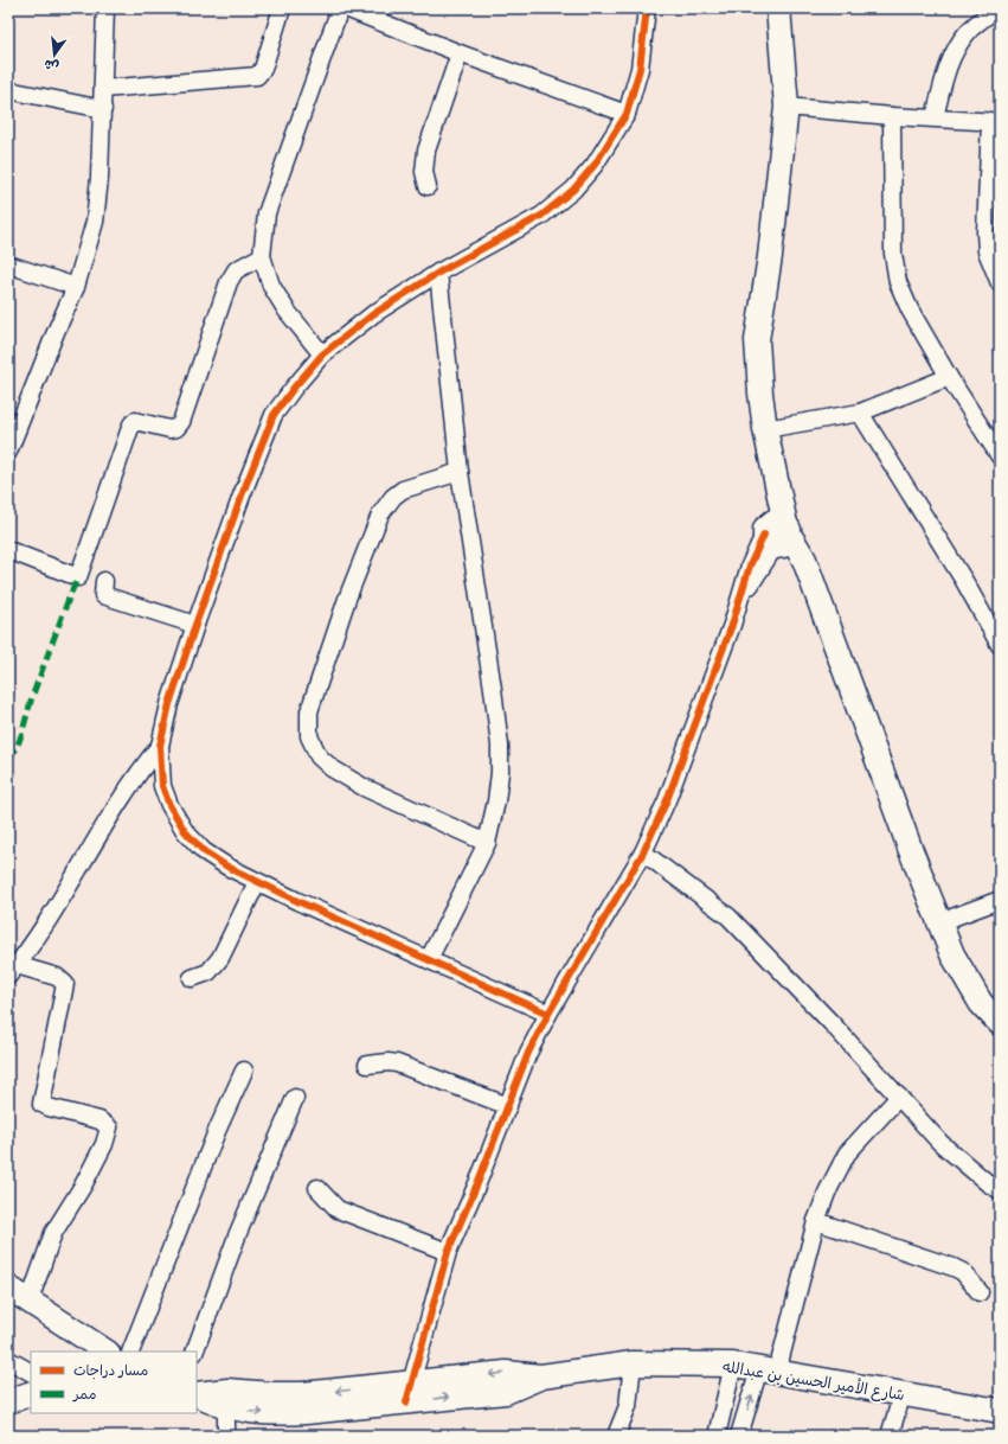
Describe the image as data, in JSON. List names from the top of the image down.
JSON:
{
  "streets": {
    "street": ["شارع الأمير الحسين بن عبدالله"]
  },
  "legend": ["مسار دراجات", "ممر"],
  "north": "bottom"
}
